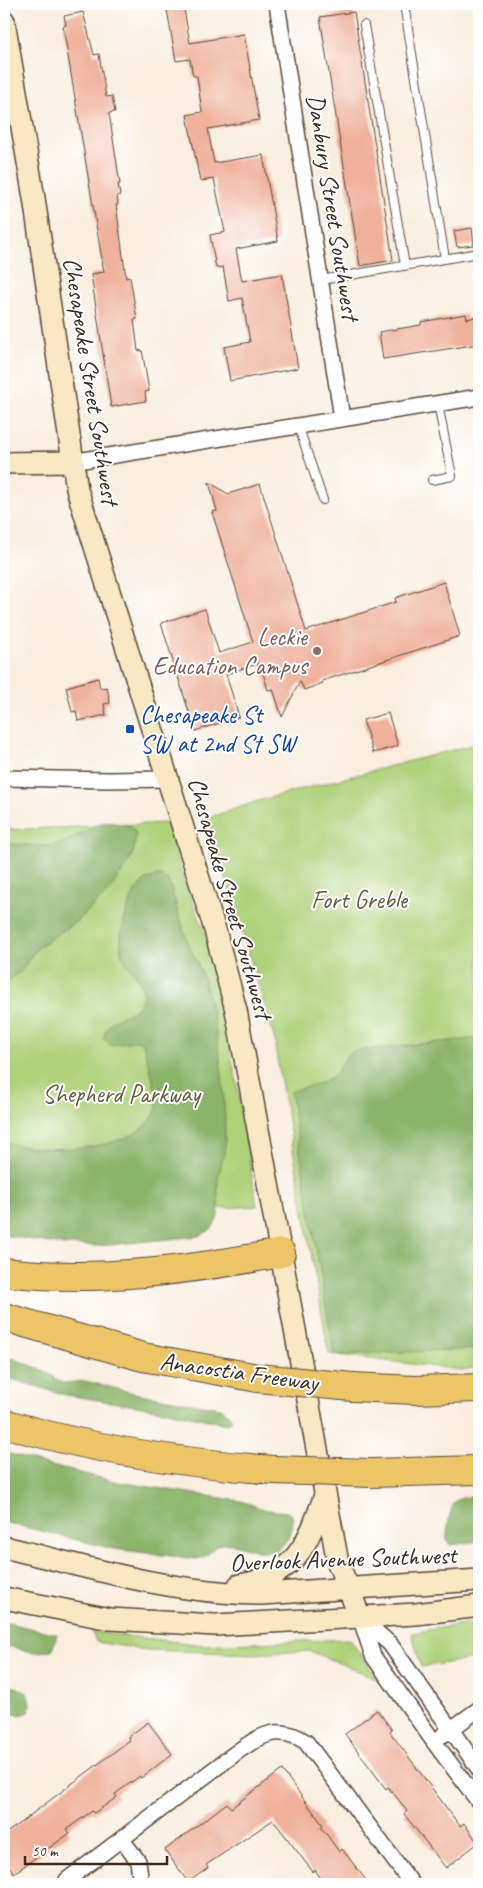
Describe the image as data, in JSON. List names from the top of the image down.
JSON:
{
  "streets": {
    "highway": ["Anacostia Freeway"],
    "street": ["Danbury Street Southwest", "Chesapeake Street Southwest", "Overlook Avenue Southwest"]
  },
  "crossings": [
    ["Chesapeake Street Southwest", "Overlook Avenue Southwest"]
  ],
  "parks": ["Fort Greble", "Shepherd Parkway"],
  "places": {
    "other": ["Leckie Education Campus"],
    "transit": ["Chesapeake St SW at 2nd St SW"]
  },
  "scale_bar": "50 m"
}
